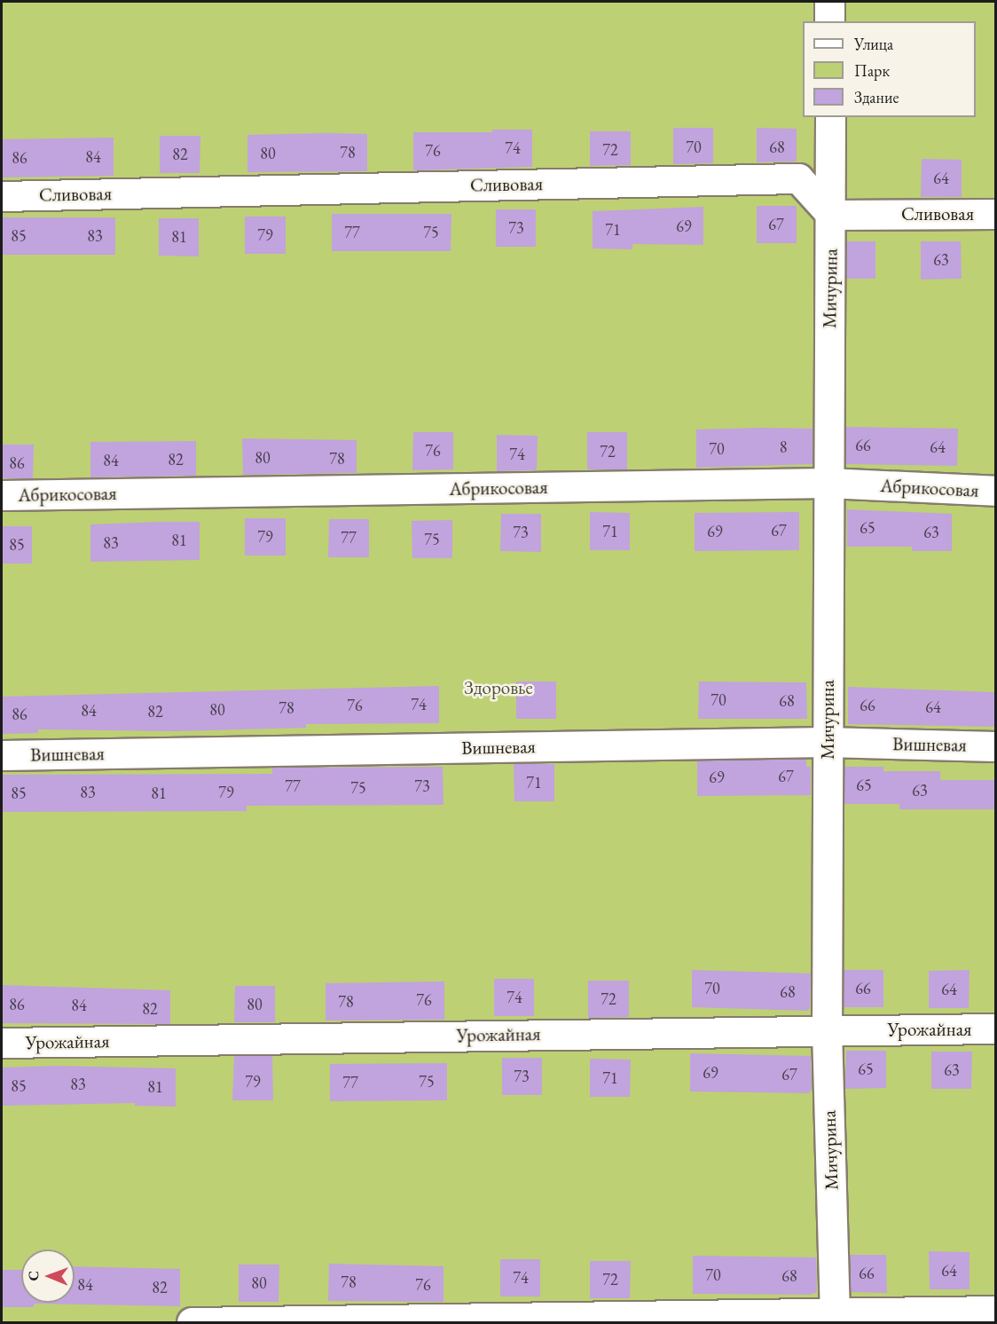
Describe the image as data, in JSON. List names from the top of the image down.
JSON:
{
  "streets": {
    "street": [
      "Сливовая",
      "Мичурина",
      "Абрикосовая",
      "Вишневая",
      "Урожайная"
    ]
  },
  "crossings": [
    ["Сливовая", "Мичурина"],
    ["Мичурина", "Абрикосовая"],
    ["Мичурина", "Вишневая"],
    ["Мичурина", "Урожайная"]
  ],
  "parks": ["Здоровье"],
  "house_numbers": [
    "70",
    "68",
    "74",
    "72",
    "76",
    "78",
    "80",
    "82",
    "84",
    "86",
    "64",
    "67",
    "69",
    "73",
    "71",
    "77",
    "75",
    "79",
    "85",
    "83",
    "81",
    "63",
    "66",
    "8",
    "64",
    "70",
    "76",
    "72",
    "74",
    "80",
    "78",
    "82",
    "84",
    "86",
    "65",
    "67",
    "71",
    "69",
    "73",
    "63",
    "79",
    "77",
    "75",
    "81",
    "83",
    "85",
    "70",
    "68",
    "74",
    "76",
    "66",
    "64",
    "78",
    "80",
    "84",
    "82",
    "86",
    "67",
    "69",
    "71",
    "65",
    "77",
    "73",
    "75",
    "63",
    "83",
    "79",
    "85",
    "81",
    "70",
    "66",
    "64",
    "68",
    "74",
    "72",
    "76",
    "78",
    "86",
    "80",
    "84",
    "82",
    "65",
    "63",
    "69",
    "67",
    "73",
    "71",
    "79",
    "75",
    "77",
    "83",
    "85",
    "81",
    "64",
    "66",
    "70",
    "68",
    "74",
    "72",
    "78",
    "80",
    "84",
    "76",
    "82"
  ],
  "legend": ["Улица", "Парк", "Здание"],
  "north": "left"
}
